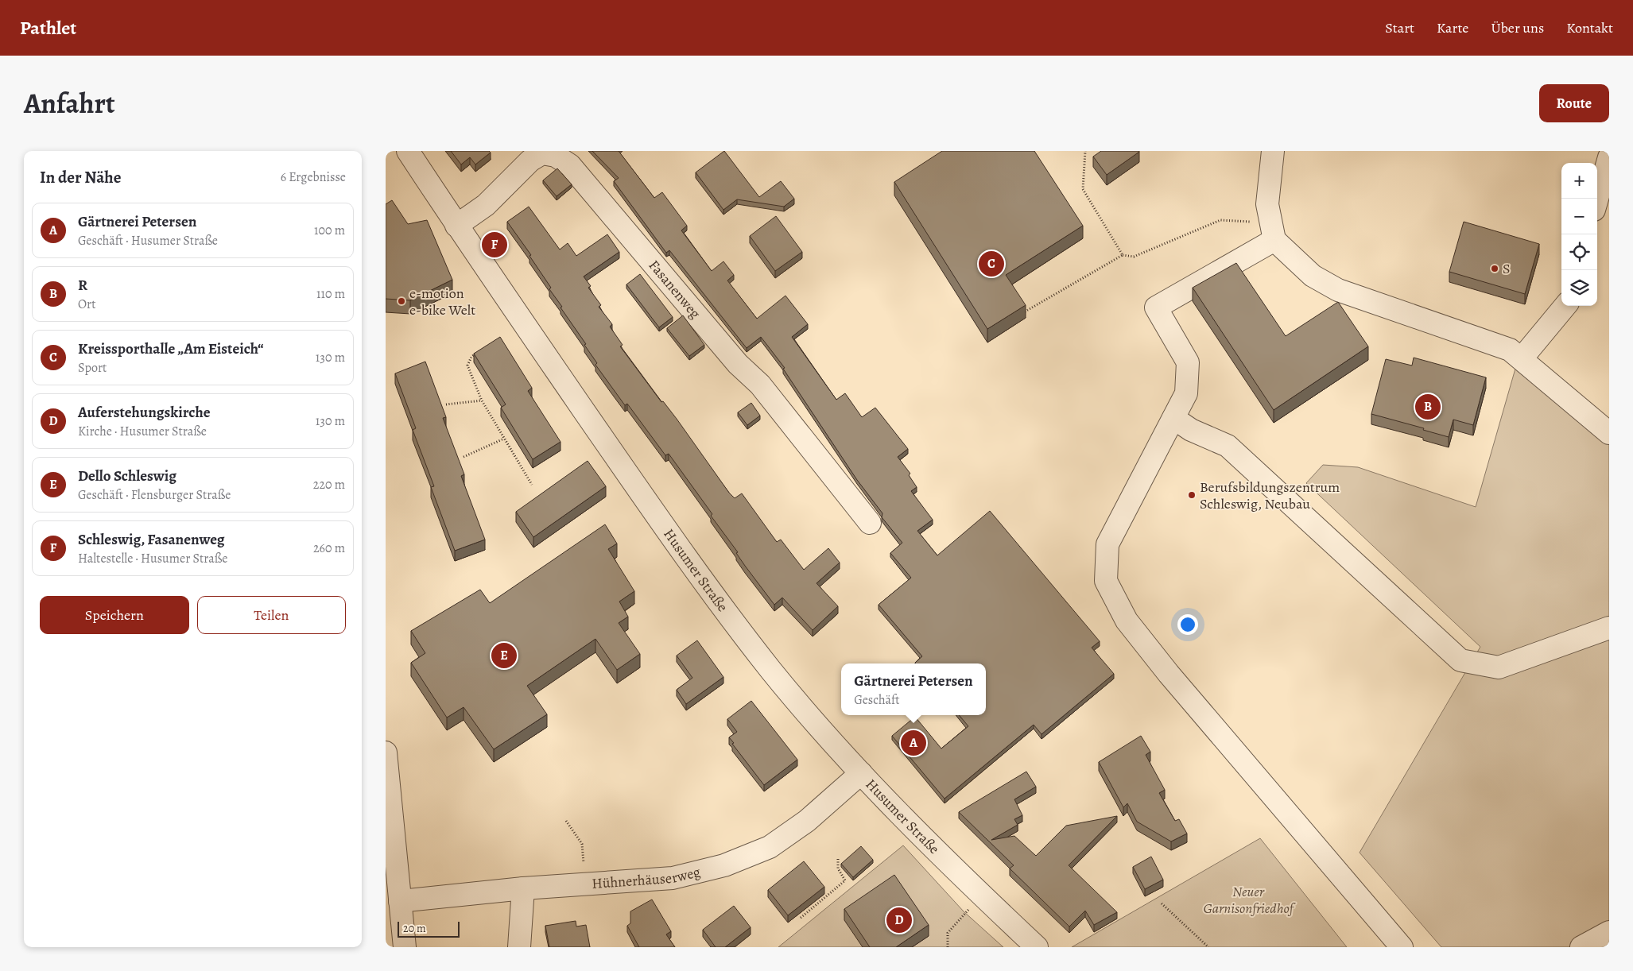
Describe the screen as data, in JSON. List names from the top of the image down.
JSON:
{
  "streets": {
    "street": ["Fasanenweg", "Husumer Straße", "Hühnerhäuserweg"]
  },
  "crossings": [
    ["Fasanenweg", "Husumer Straße"],
    ["Husumer Straße", "Hühnerhäuserweg"]
  ],
  "parks": ["Neuer Garnisonfriedhof"],
  "places": ["S", "e-motion e-bike Welt", "Berufsbildungszentrum Schleswig, Neubau"],
  "scale_bar": "20 m",
  "page": {
    "header": "Pathlet",
    "nav": [
      "Start",
      "Karte",
      "Über uns",
      "Kontakt"
    ],
    "title": "Anfahrt",
    "buttons": [
      "Route",
      ["Speichern", "Teilen"]
    ],
    "heading": ["In der Nähe", "6 Ergebnisse"],
    "map_buttons": ["+", "−"],
    "list": [
      {
        "mark": "A",
        "name": "Gärtnerei Petersen",
        "note": "Geschäft · Husumer Straße",
        "value": "100 m"
      },
      {
        "mark": "B",
        "name": "R",
        "note": "Ort",
        "value": "110 m"
      },
      {
        "mark": "C",
        "name": "Kreissporthalle „Am Eisteich“",
        "note": "Sport",
        "value": "130 m"
      },
      {
        "mark": "D",
        "name": "Auferstehungskirche",
        "note": "Kirche · Husumer Straße",
        "value": "130 m"
      },
      {
        "mark": "E",
        "name": "Dello Schleswig",
        "note": "Geschäft · Flensburger Straße",
        "value": "220 m"
      },
      {
        "mark": "F",
        "name": "Schleswig, Fasanenweg",
        "note": "Haltestelle · Husumer Straße",
        "value": "260 m"
      }
    ],
    "pins": [
      "F",
      "C",
      "B",
      "E",
      "A",
      "D"
    ],
    "popup": ["Gärtnerei Petersen", "Geschäft"],
    "scale": "20 m"
  }
}
